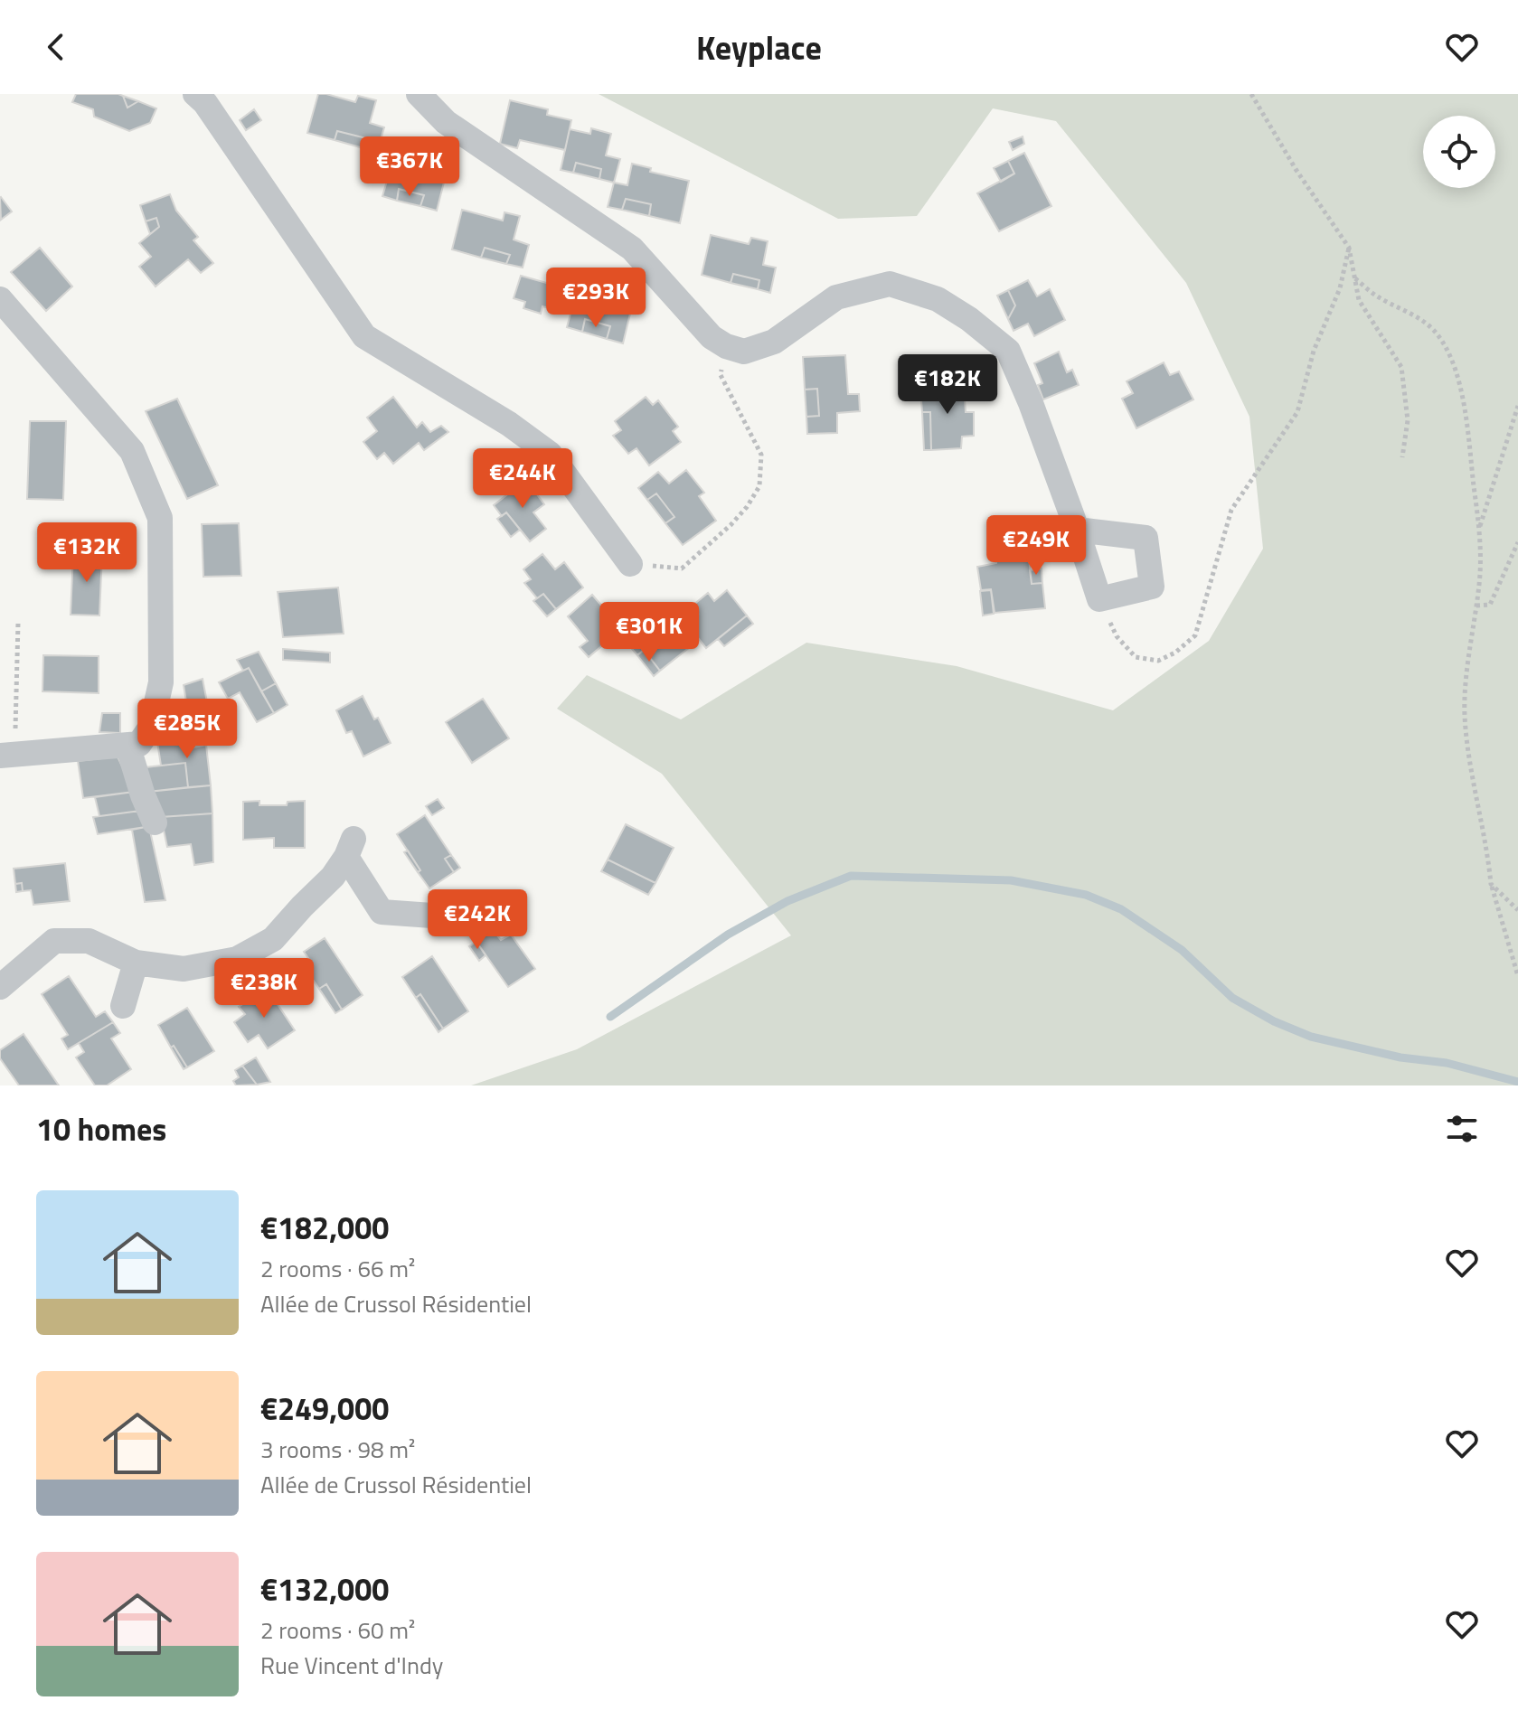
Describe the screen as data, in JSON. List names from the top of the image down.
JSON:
{
  "page": {
    "header": "Keyplace",
    "price": [
      "€367K",
      "€293K",
      "€182K",
      "€244K",
      "€249K",
      "€132K",
      "€301K",
      "€285K",
      "€242K",
      "€238K"
    ],
    "heading": "10 homes",
    "list": [
      {
        "name": "€182,000",
        "note": "2 rooms · 66 m² · Allée de Crussol Résidentiel"
      },
      {
        "name": "€249,000",
        "note": "3 rooms · 98 m² · Allée de Crussol Résidentiel"
      },
      {
        "name": "€132,000",
        "note": "2 rooms · 60 m² · Rue Vincent d'Indy"
      }
    ]
  }
}
